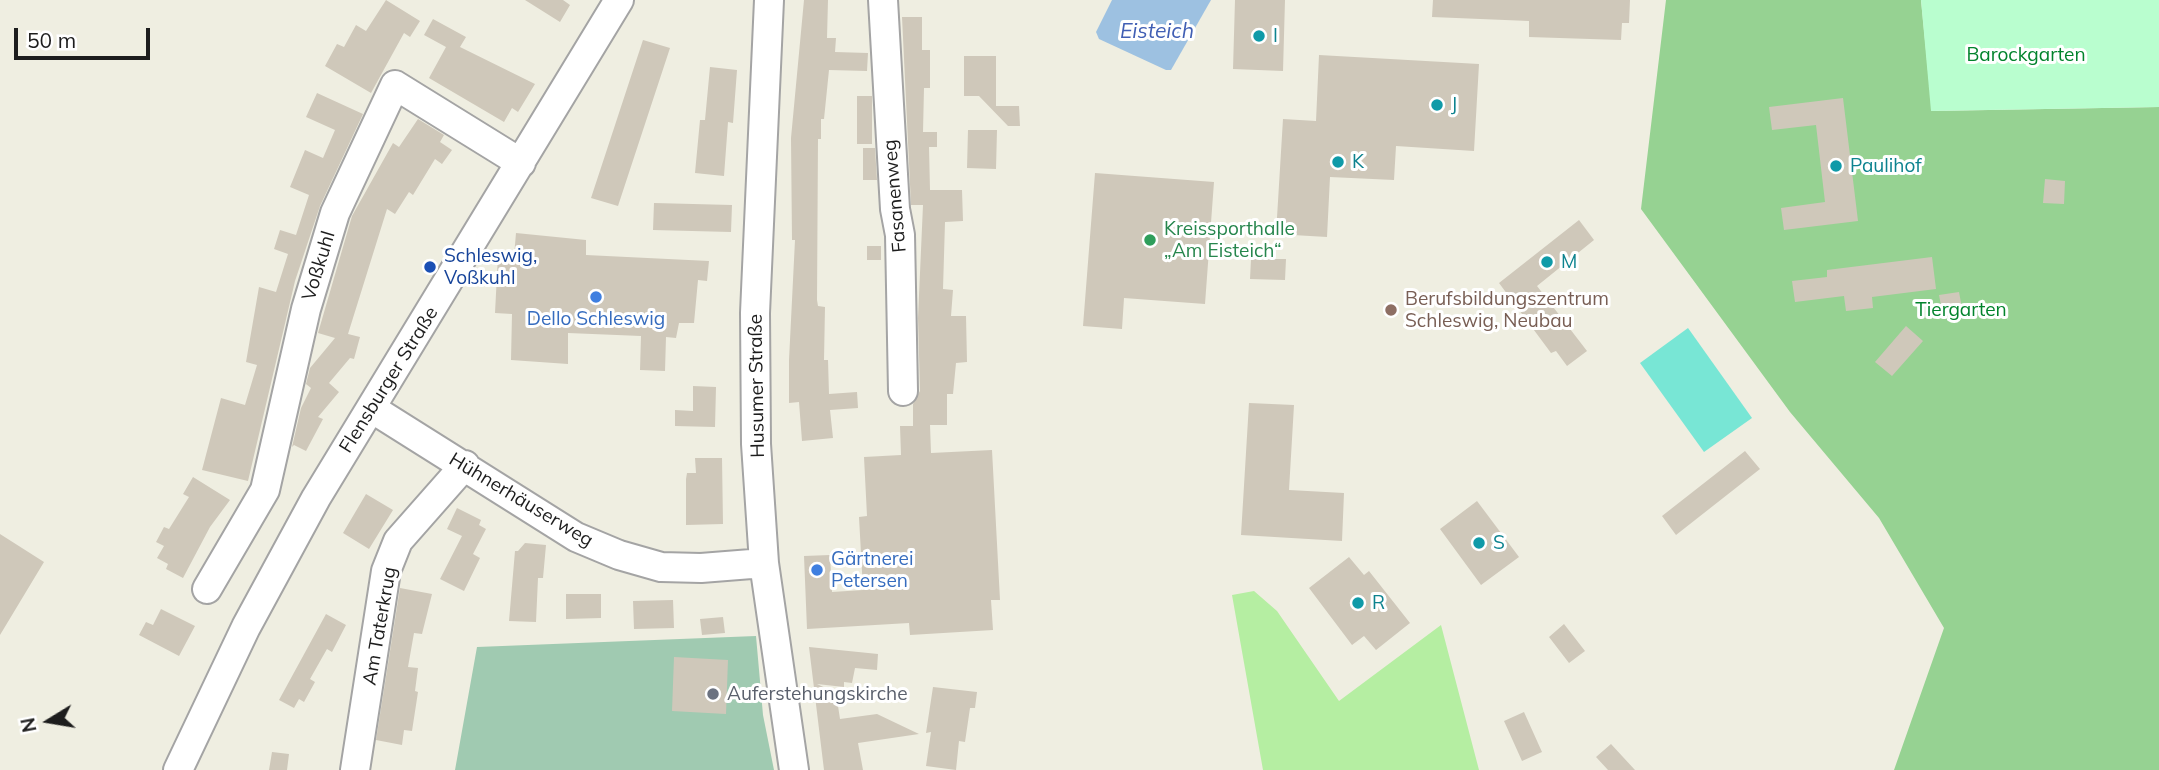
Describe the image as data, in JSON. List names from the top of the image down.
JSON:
{
  "streets": {
    "street": [
      "Fasanenweg",
      "Voßkuhl",
      "Flensburger Straße",
      "Husumer Straße",
      "Hühnerhäuserweg",
      "Am Taterkrug"
    ]
  },
  "crossings": [
    ["Voßkuhl", "Flensburger Straße"],
    ["Flensburger Straße", "Hühnerhäuserweg"],
    ["Husumer Straße", "Hühnerhäuserweg"],
    ["Hühnerhäuserweg", "Am Taterkrug"]
  ],
  "water": ["Eisteich"],
  "parks": ["Barockgarten", "Tiergarten"],
  "places": [
    "I",
    "J",
    "K",
    "Paulihof",
    "Kreissporthalle „Am Eisteich“",
    "M",
    "Schleswig, Voßkuhl",
    "Dello Schleswig",
    "Berufsbildungszentrum Schleswig, Neubau",
    "S",
    "Gärtnerei Petersen",
    "R",
    "Auferstehungskirche"
  ],
  "scale_bar": "50 m",
  "north": "left"
}
